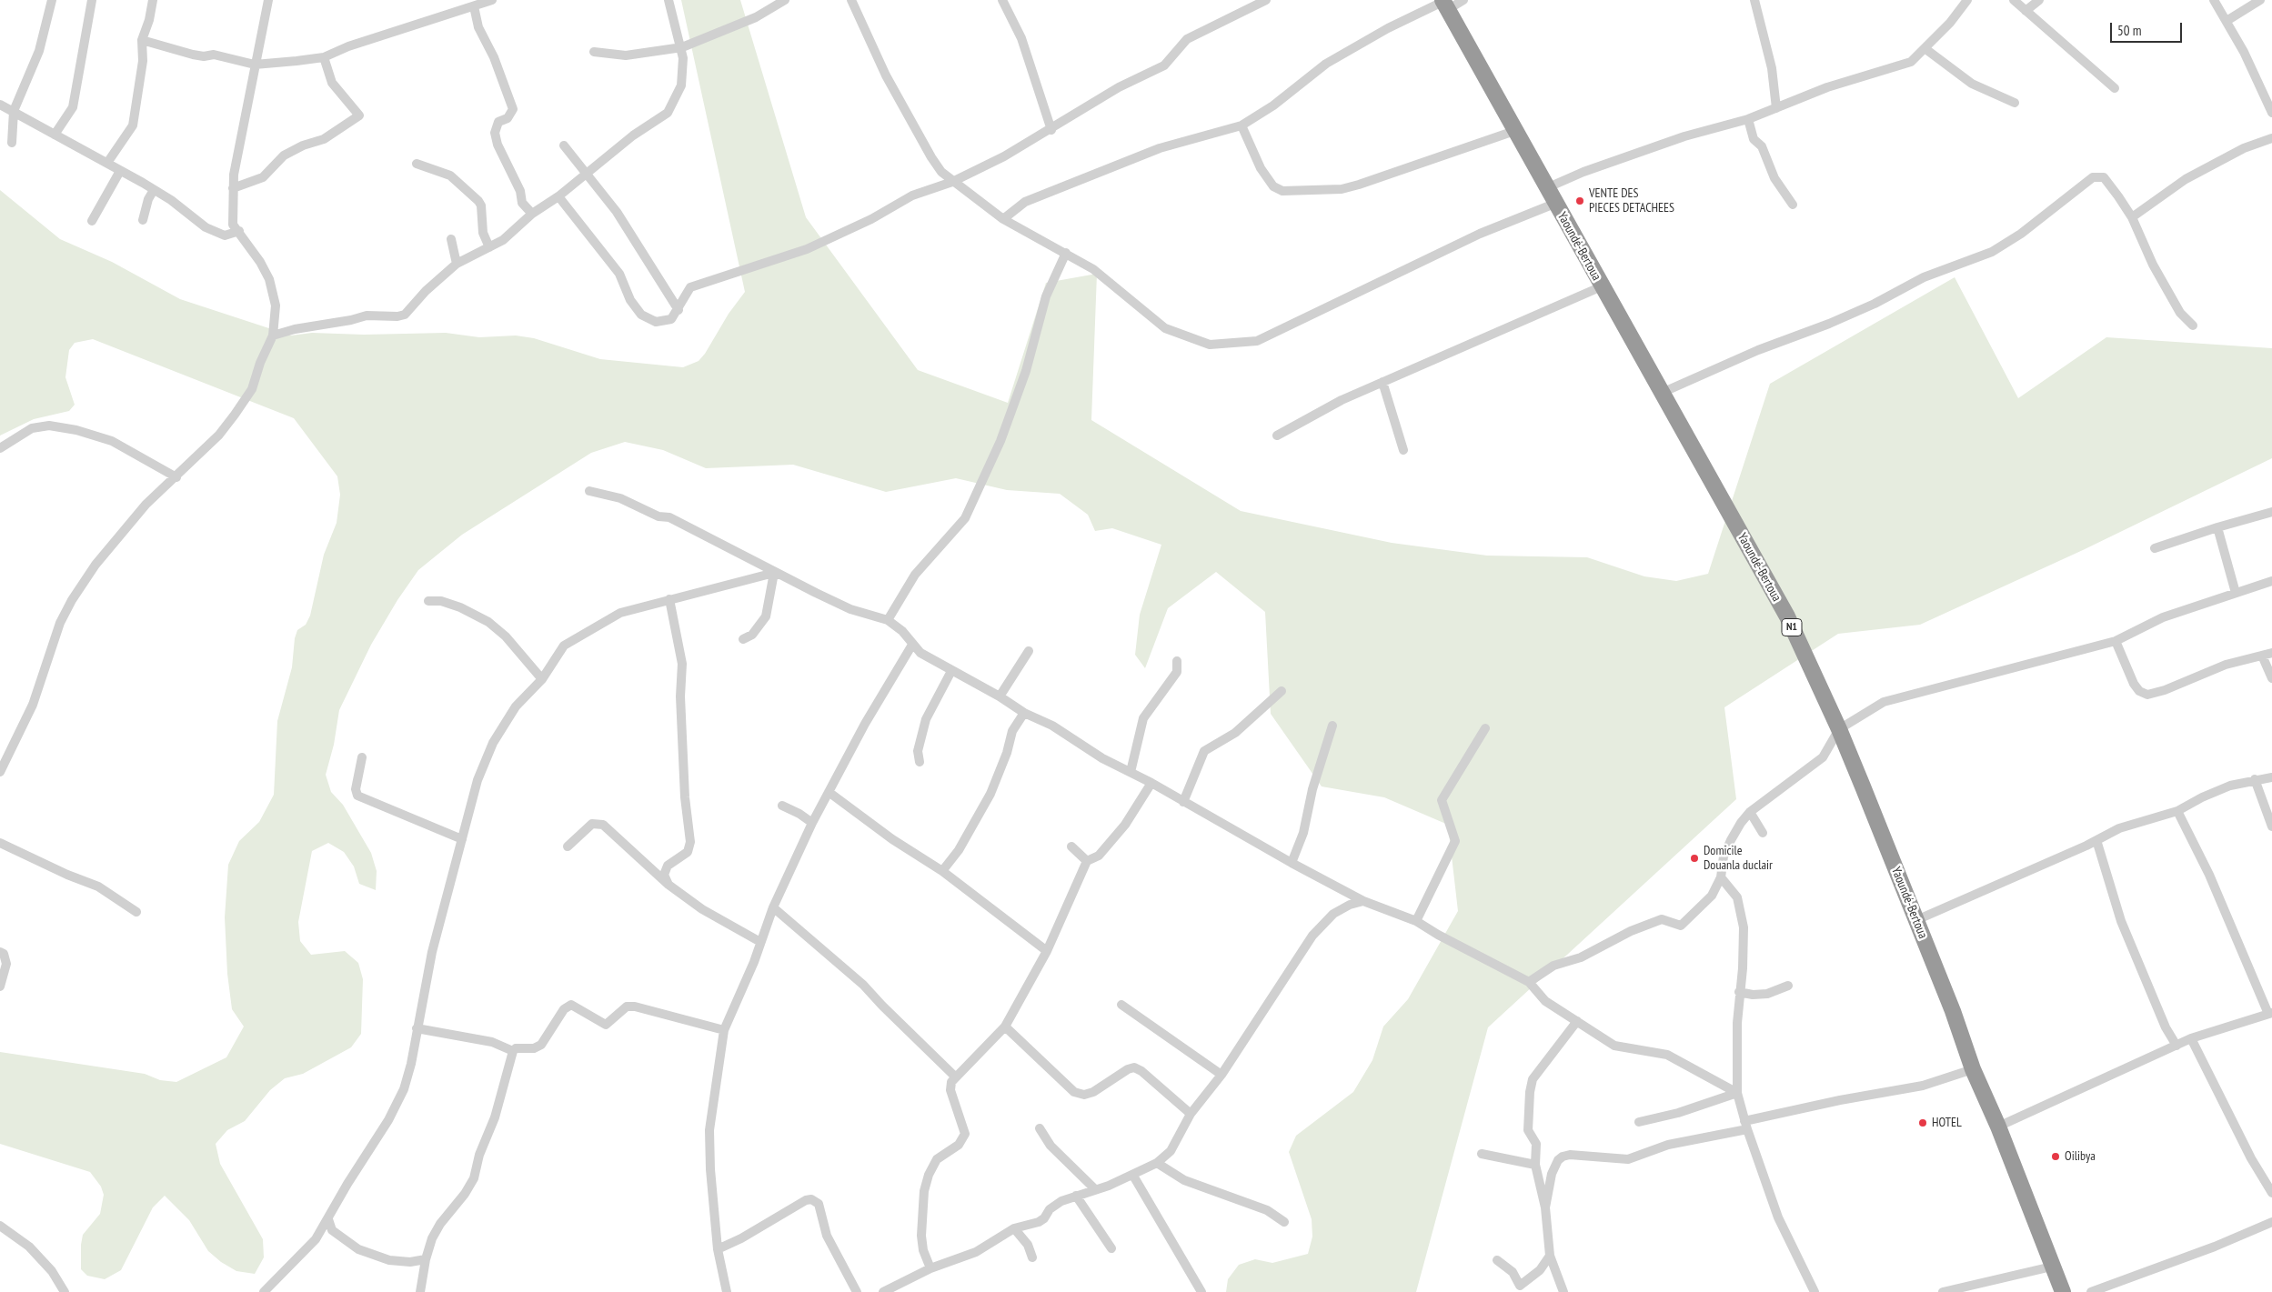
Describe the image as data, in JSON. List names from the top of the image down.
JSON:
{
  "streets": {
    "highway": ["Yaoundé-Bertoua", "N1"]
  },
  "places": [
    "VENTE DES PIECES DETACHEES",
    "Domicile Douanla duclair",
    "HOTEL",
    "Oilibya"
  ],
  "scale_bar": "50 m"
}
